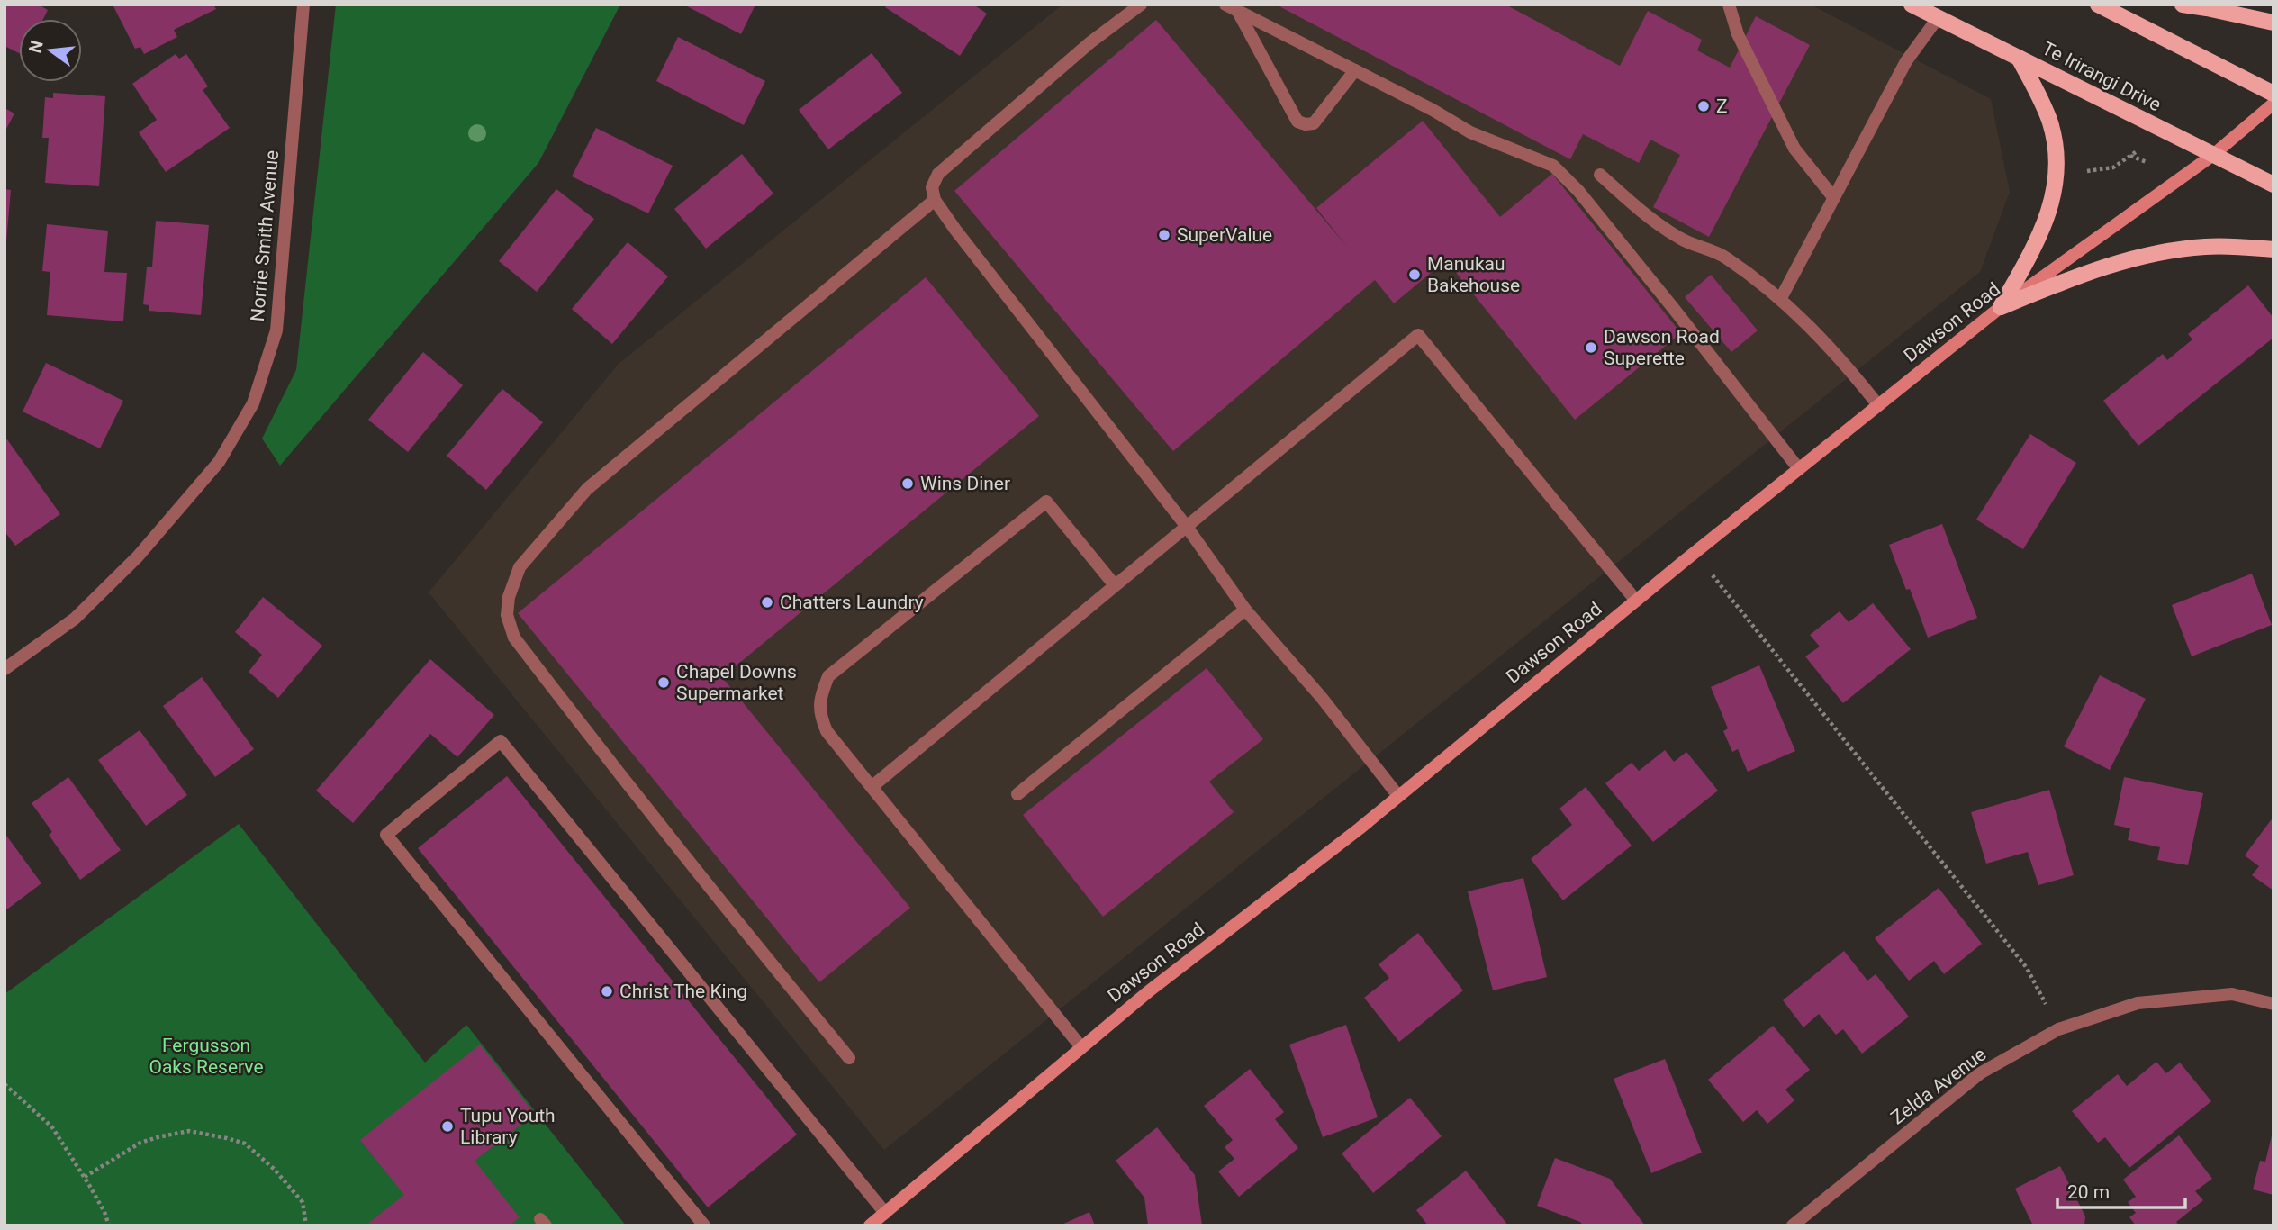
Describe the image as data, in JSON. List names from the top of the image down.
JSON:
{
  "streets": {
    "main road": ["Te Irirangi Drive", "Dawson Road"],
    "street": ["Norrie Smith Avenue", "Zelda Avenue"]
  },
  "crossings": [
    ["Te Irirangi Drive", "Dawson Road"]
  ],
  "parks": ["Fergusson Oaks Reserve"],
  "places": [
    "Z",
    "SuperValue",
    "Manukau Bakehouse",
    "Dawson Road Superette",
    "Wins Diner",
    "Chatters Laundry",
    "Chapel Downs Supermarket",
    "Christ The King",
    "Tupu Youth Library"
  ],
  "scale_bar": "20 m",
  "north": "left"
}
